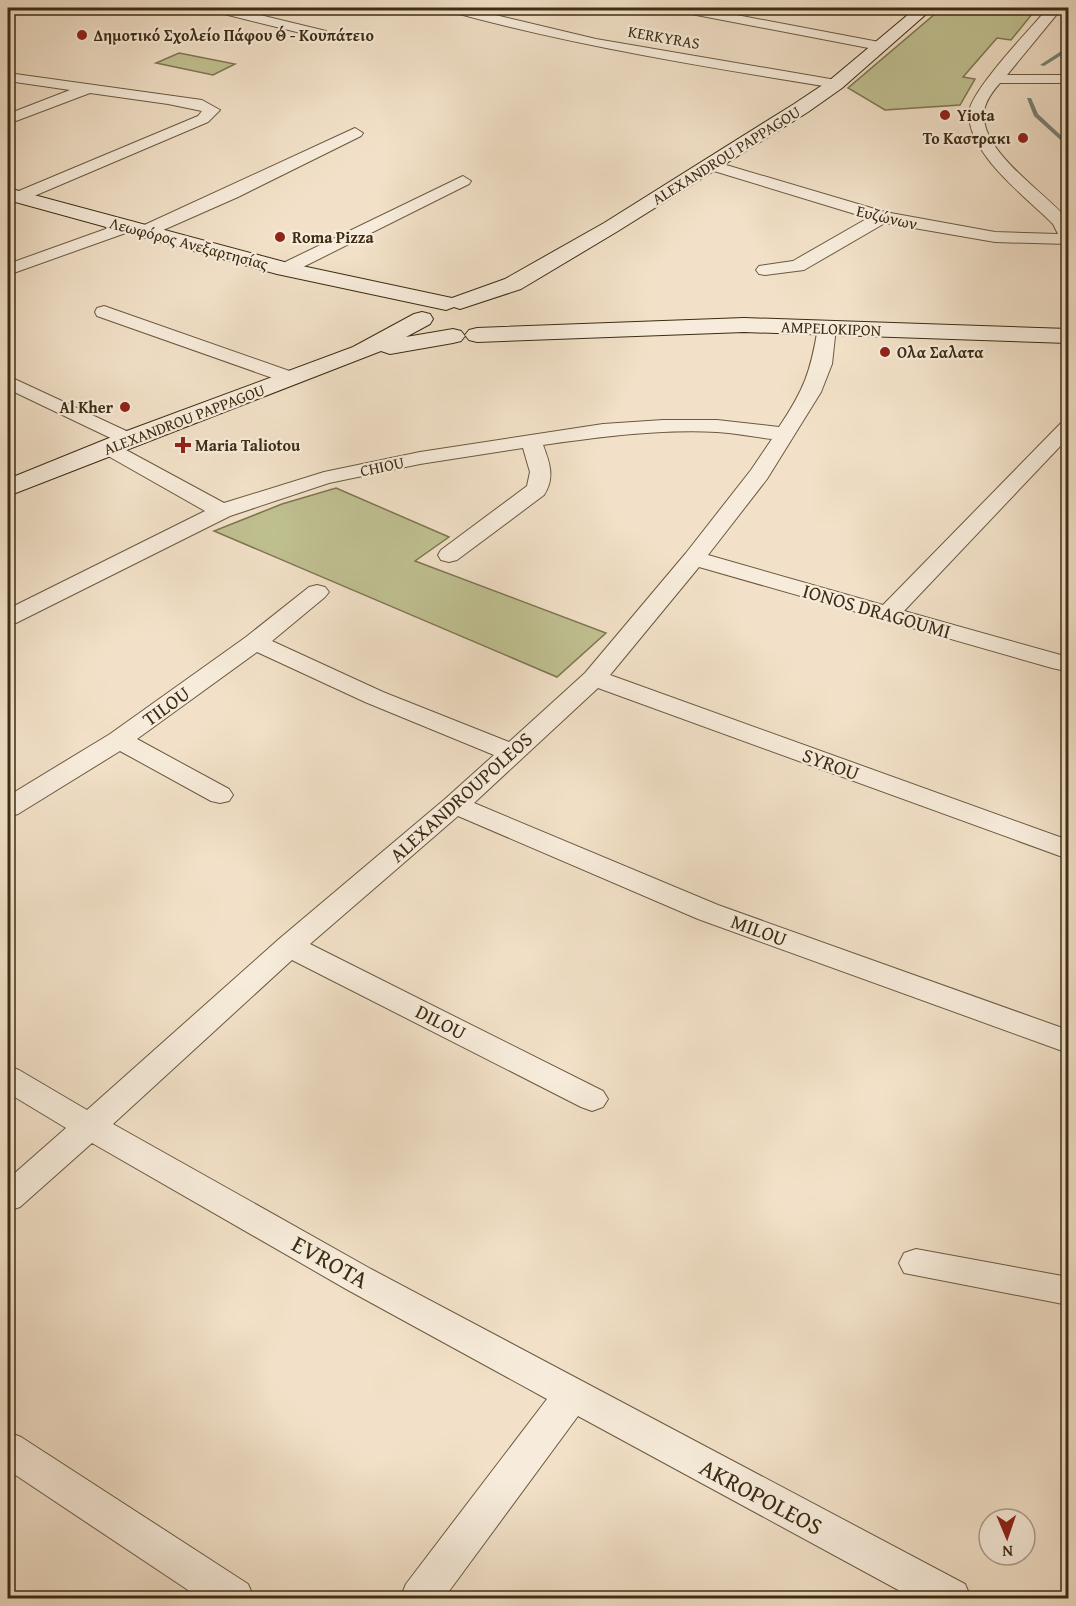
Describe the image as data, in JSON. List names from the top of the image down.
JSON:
{
  "streets": {
    "street": [
      "KERKYRAS",
      "ALEXANDROU PAPPAGOU",
      "Ευζώνων",
      "Λεωφόρος Ανεξαρτησίας",
      "AMPELOKIPON",
      "CHIOU",
      "IONOS DRAGOUMI",
      "TILOU",
      "SYROU",
      "ALEXANDROUPOLEOS",
      "MILOU",
      "DILOU",
      "EVROTA",
      "AKROPOLEOS"
    ]
  },
  "crossings": [
    ["KERKYRAS", "ALEXANDROU PAPPAGOU"],
    ["ALEXANDROU PAPPAGOU", "Ευζώνων"],
    ["ALEXANDROU PAPPAGOU", "Λεωφόρος Ανεξαρτησίας"],
    ["ALEXANDROU PAPPAGOU", "AMPELOKIPON"],
    ["Λεωφόρος Ανεξαρτησίας", "AMPELOKIPON"],
    ["AMPELOKIPON", "ALEXANDROUPOLEOS"],
    ["CHIOU", "ALEXANDROUPOLEOS"],
    ["IONOS DRAGOUMI", "ALEXANDROUPOLEOS"],
    ["SYROU", "ALEXANDROUPOLEOS"],
    ["ALEXANDROUPOLEOS", "MILOU"],
    ["ALEXANDROUPOLEOS", "DILOU"],
    ["ALEXANDROUPOLEOS", "EVROTA"],
    ["EVROTA", "AKROPOLEOS"]
  ],
  "places": {
    "other": [
      "Δημοτικό Σχολείο Πάφου Θ΄ - Κουπάτειο",
      "Yiota",
      "Το Καστρακι",
      "Roma Pizza",
      "Ολα Σαλατα",
      "Al Kher"
    ],
    "health": ["Maria Taliotou"]
  },
  "north": "bottom"
}
